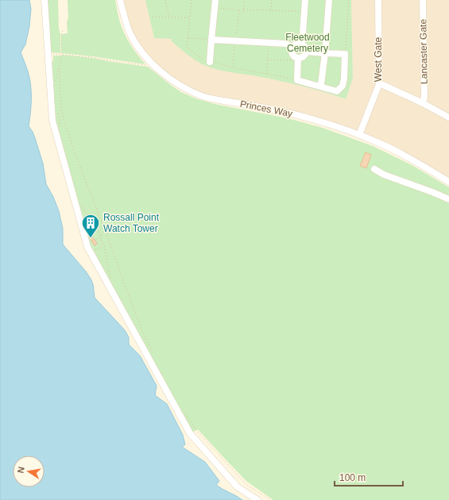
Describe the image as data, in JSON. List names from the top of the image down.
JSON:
{
  "streets": {
    "street": ["Lancaster Gate", "West Gate", "Princes Way"]
  },
  "crossings": [
    ["West Gate", "Princes Way"]
  ],
  "parks": ["Fleetwood Cemetery"],
  "places": {
    "building": ["Rossall Point Watch Tower"]
  },
  "scale_bar": "100 m",
  "north": "left"
}
